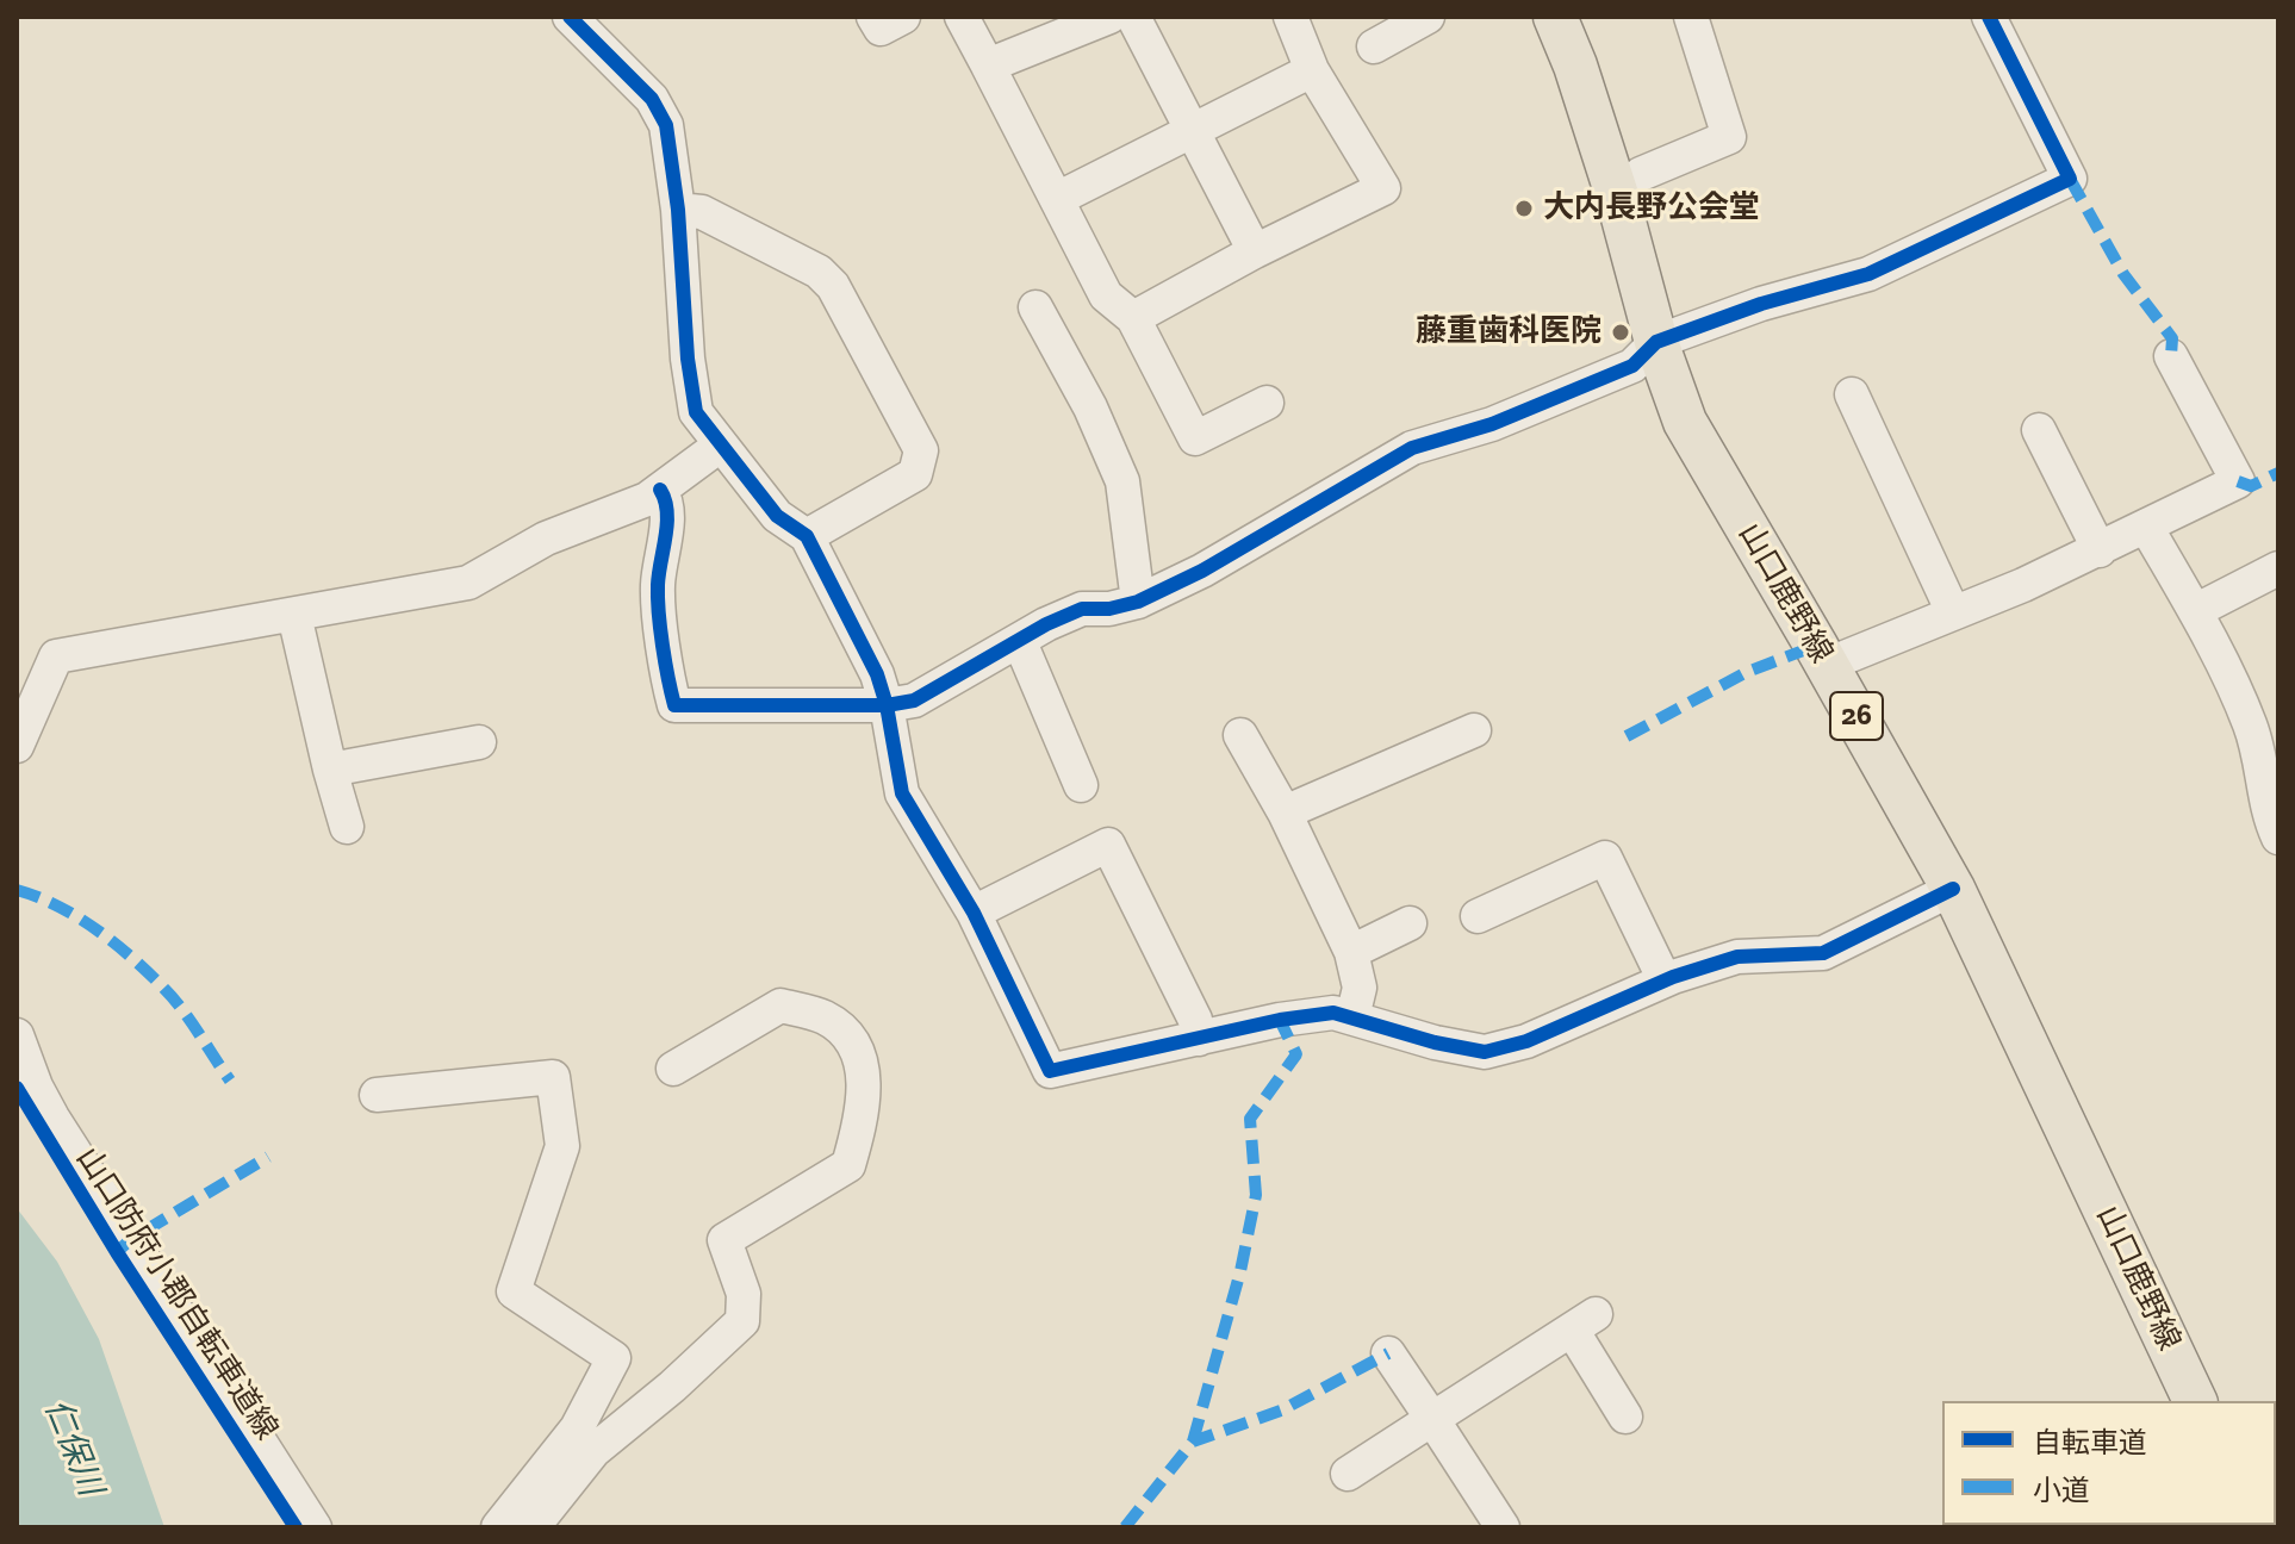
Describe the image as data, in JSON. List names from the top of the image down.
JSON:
{
  "streets": {
    "main road": ["山口鹿野線", "26"],
    "cycle path": ["山口防府小郡自転車道線"]
  },
  "water": ["仁保川"],
  "places": ["大内長野公会堂", "藤重歯科医院"],
  "legend": ["自転車道", "小道"]
}
